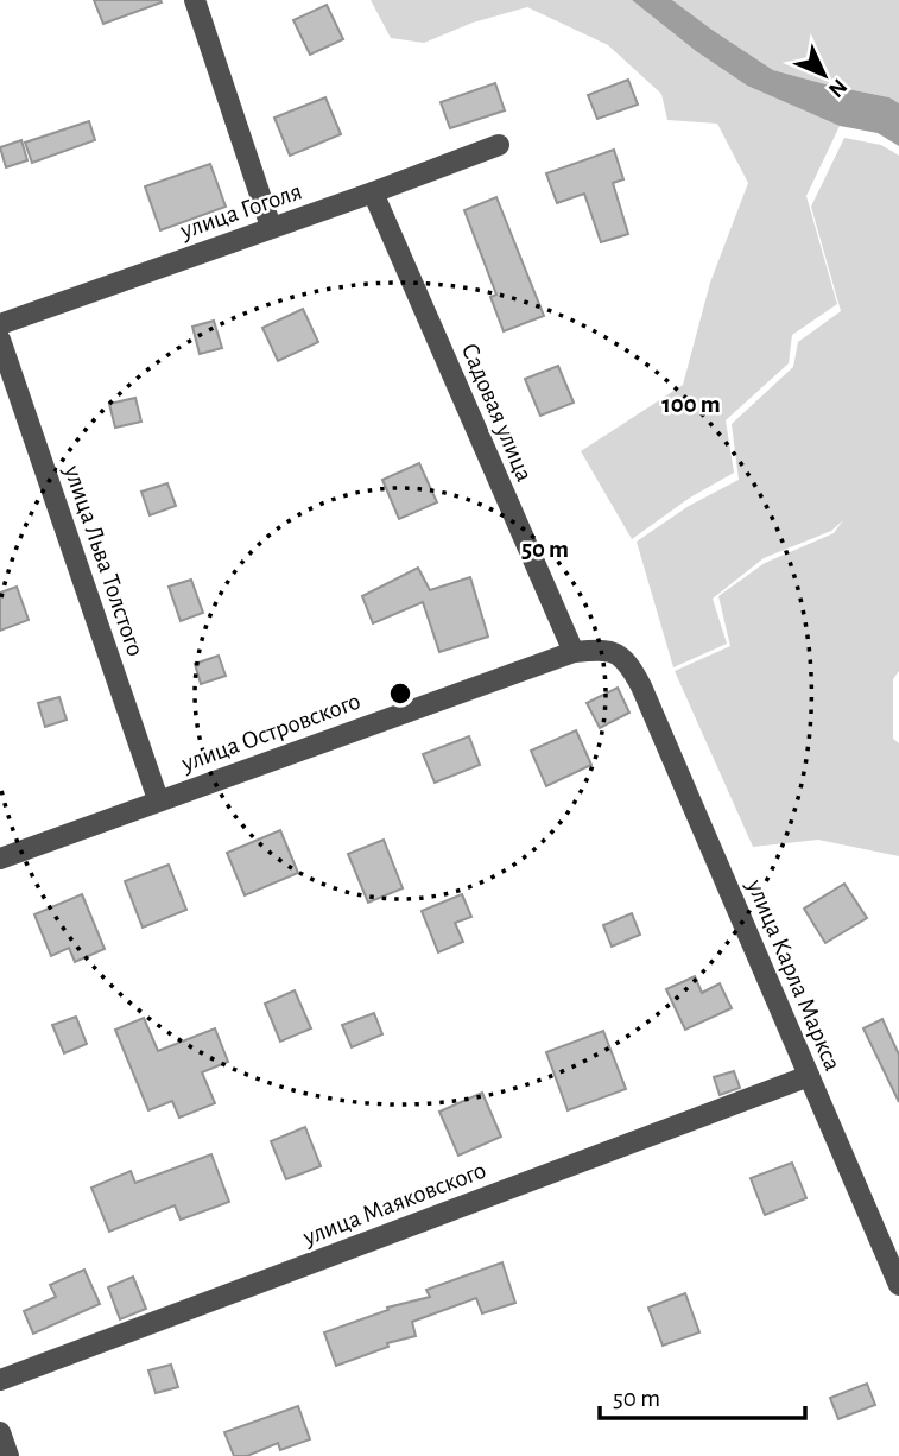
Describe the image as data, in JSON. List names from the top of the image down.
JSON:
{
  "streets": {
    "street": [
      "улица Гоголя",
      "Садовая улица",
      "улица Льва Толстого",
      "улица Островского",
      "улица Карла Маркса",
      "улица Маяковского"
    ]
  },
  "crossings": [
    ["улица Гоголя", "Садовая улица"],
    ["Садовая улица", "улица Островского"],
    ["улица Льва Толстого", "улица Островского"],
    ["улица Островского", "улица Карла Маркса"],
    ["улица Карла Маркса", "улица Маяковского"]
  ],
  "scale_bar": "50 m",
  "north": "bottom right",
  "rings": ["100 m", "50 m"]
}
